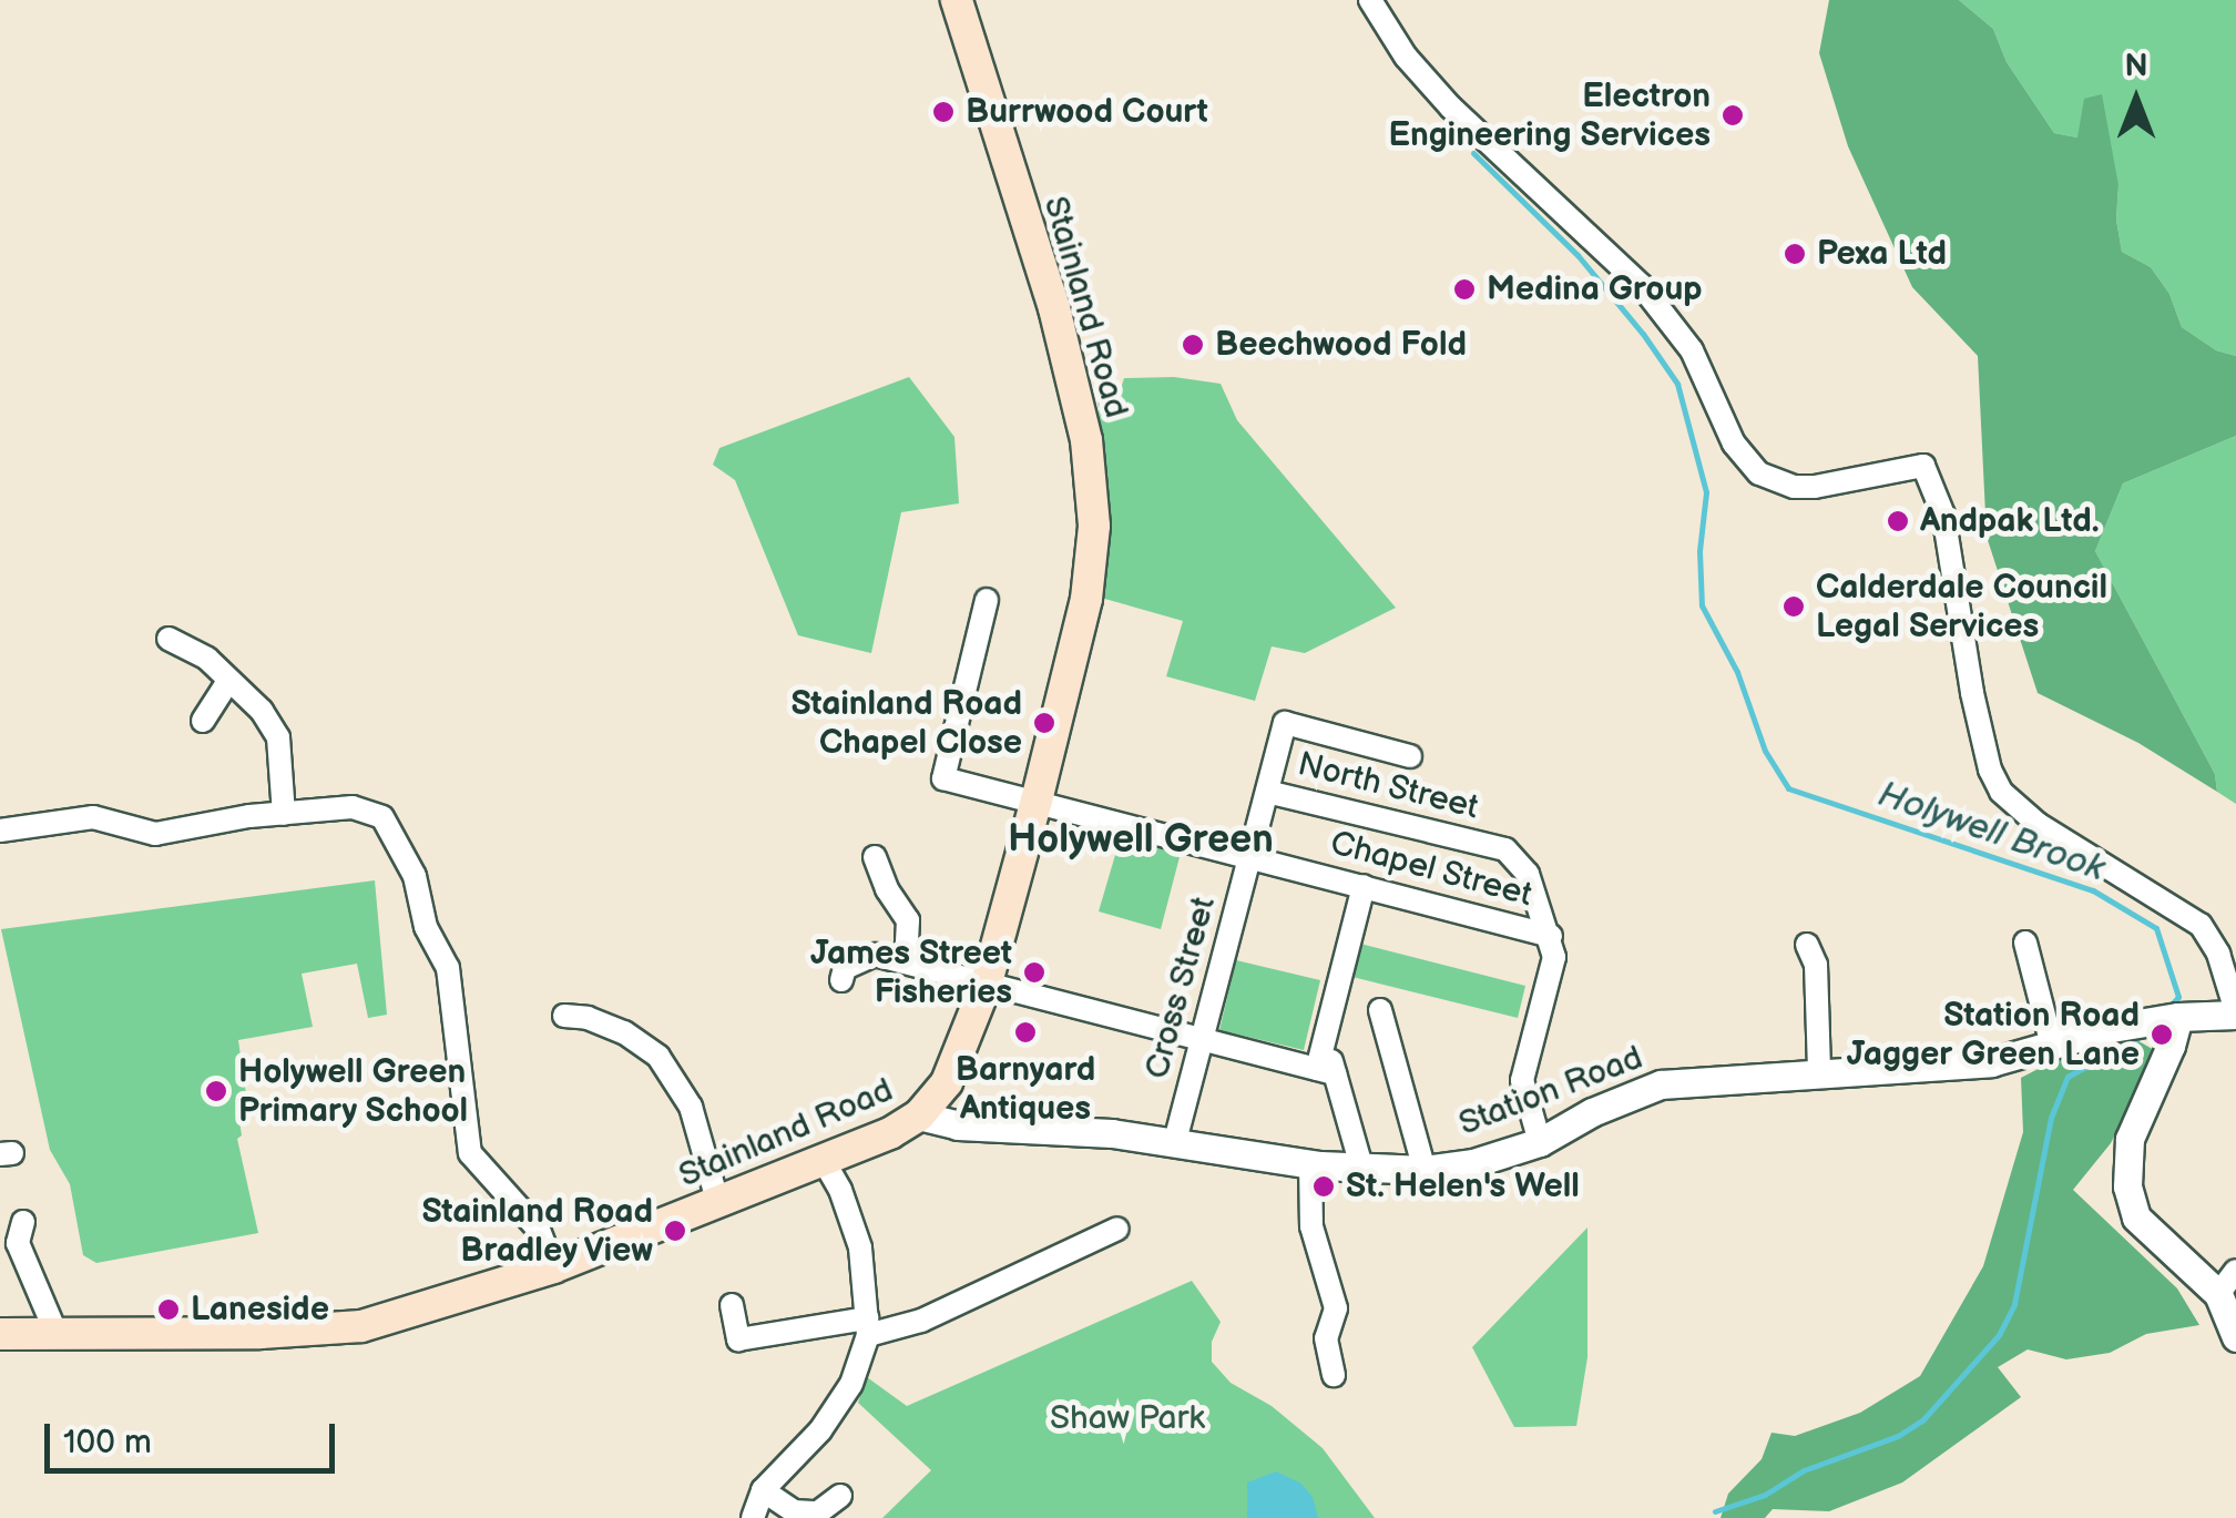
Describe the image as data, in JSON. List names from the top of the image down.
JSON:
{
  "streets": {
    "main road": ["Stainland Road"],
    "street": [
      "North Street",
      "Chapel Street",
      "Cross Street",
      "Station Road"
    ]
  },
  "crossings": [
    ["Stainland Road", "Chapel Street"],
    ["Stainland Road", "Station Road"],
    ["North Street", "Chapel Street"],
    ["North Street", "Cross Street"],
    ["Chapel Street", "Cross Street"],
    ["Cross Street", "Station Road"]
  ],
  "districts": ["Holywell Green"],
  "water": ["Holywell Brook"],
  "parks": ["Shaw Park"],
  "places": [
    "Burrwood Court",
    "Electron Engineering Services",
    "Pexa Ltd",
    "Medina Group",
    "Beechwood Fold",
    "Andpak Ltd.",
    "Calderdale Council Legal Services",
    "Stainland Road Chapel Close",
    "James Street Fisheries",
    "Barnyard Antiques",
    "Station Road Jagger Green Lane",
    "Holywell Green Primary School",
    "St. Helen's Well",
    "Stainland Road Bradley View",
    "Laneside"
  ],
  "scale_bar": "100 m",
  "north": "top"
}
